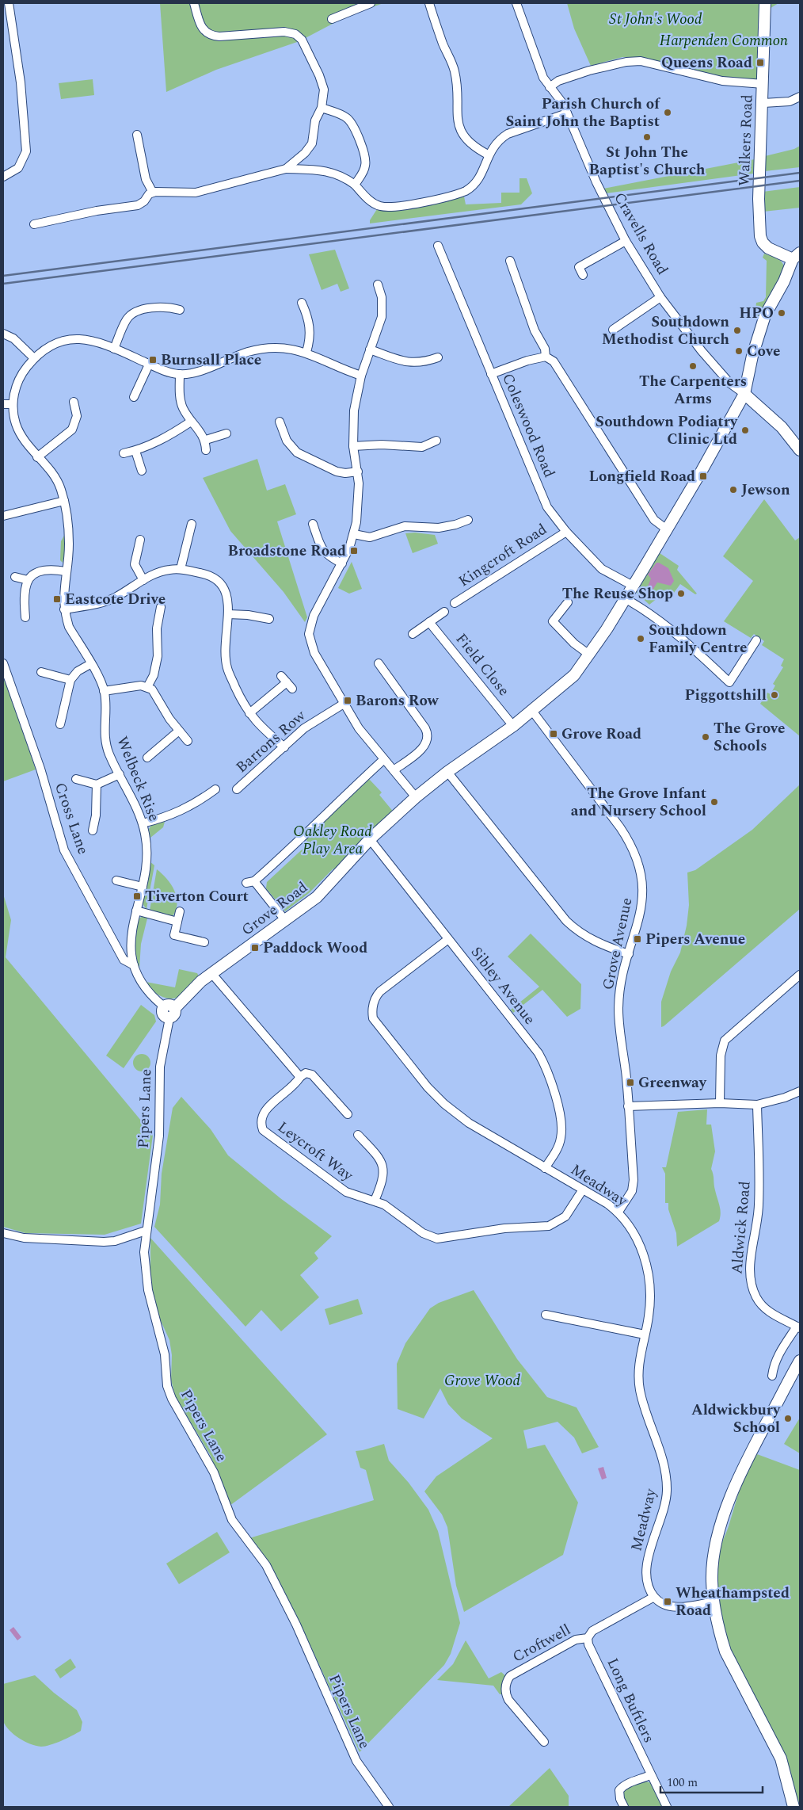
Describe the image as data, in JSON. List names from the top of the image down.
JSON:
{
  "streets": {
    "street": [
      "Walkers Road",
      "Cravells Road",
      "Coleswood Road",
      "Kingcroft Road",
      "Field Close",
      "Barrons Row",
      "Welbeck Rise",
      "Cross Lane",
      "Grove Road",
      "Grove Avenue",
      "Sibley Avenue",
      "Pipers Lane",
      "Leycroft Way",
      "Meadway",
      "Aldwick Road",
      "Croftwell",
      "Long Buftlers"
    ]
  },
  "crossings": [
    ["Walkers Road", "Grove Road"],
    ["Cravells Road", "Grove Road"],
    ["Coleswood Road", "Kingcroft Road"],
    ["Coleswood Road", "Grove Road"],
    ["Field Close", "Grove Road"],
    ["Welbeck Rise", "Cross Lane"],
    ["Cross Lane", "Grove Road"],
    ["Cross Lane", "Pipers Lane"],
    ["Grove Road", "Grove Avenue"],
    ["Grove Road", "Sibley Avenue"],
    ["Grove Road", "Pipers Lane"],
    ["Grove Avenue", "Meadway"],
    ["Sibley Avenue", "Meadway"],
    ["Leycroft Way", "Meadway"],
    ["Meadway", "Croftwell"],
    ["Croftwell", "Long Buftlers"]
  ],
  "parks": [
    "St John's Wood",
    "Harpenden Common",
    "Oakley Road Play Area",
    "Grove Wood"
  ],
  "places": {
    "transit": [
      "Queens Road",
      "Burnsall Place",
      "Longfield Road",
      "Broadstone Road",
      "Eastcote Drive",
      "Barons Row",
      "Grove Road",
      "Tiverton Court",
      "Pipers Avenue",
      "Paddock Wood",
      "Greenway",
      "Wheathampsted Road"
    ],
    "other": [
      "Parish Church of Saint John the Baptist",
      "St John The Baptist's Church",
      "HPO",
      "Southdown Methodist Church",
      "Cove",
      "The Carpenters Arms",
      "Southdown Podiatry Clinic Ltd",
      "Jewson",
      "The Reuse Shop",
      "Southdown Family Centre",
      "Piggottshill",
      "The Grove Schools",
      "The Grove Infant and Nursery School",
      "Aldwickbury School"
    ]
  },
  "scale_bar": "100 m"
}
